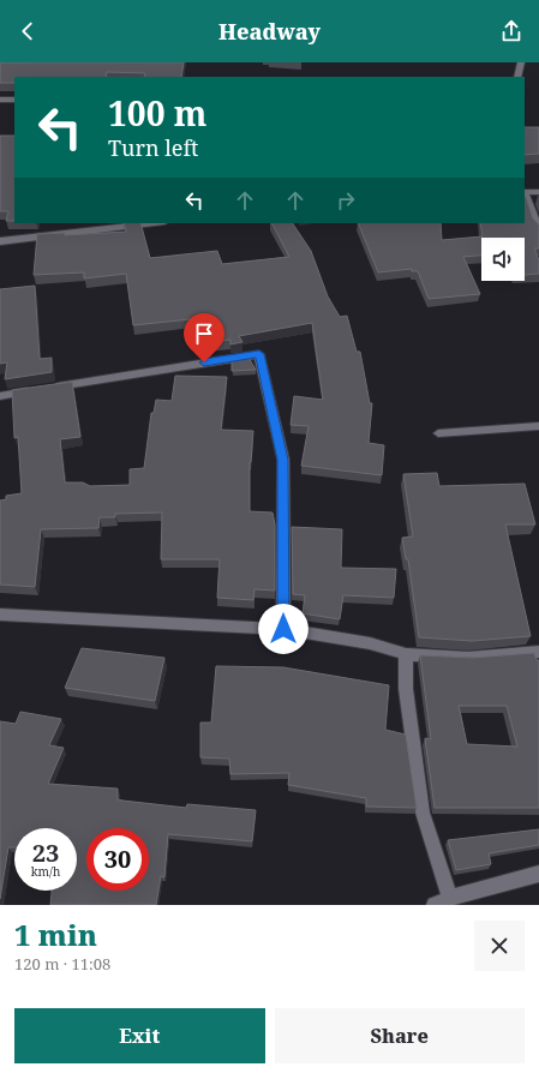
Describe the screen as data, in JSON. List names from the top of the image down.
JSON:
{
  "page": {
    "header": "Headway",
    "turn": ["100 m", "Turn left"],
    "speed": "23 km/h",
    "limit": "30",
    "heading": ["1 min", "120 m · 11:08"],
    "buttons": ["Exit", "Share"]
  }
}
